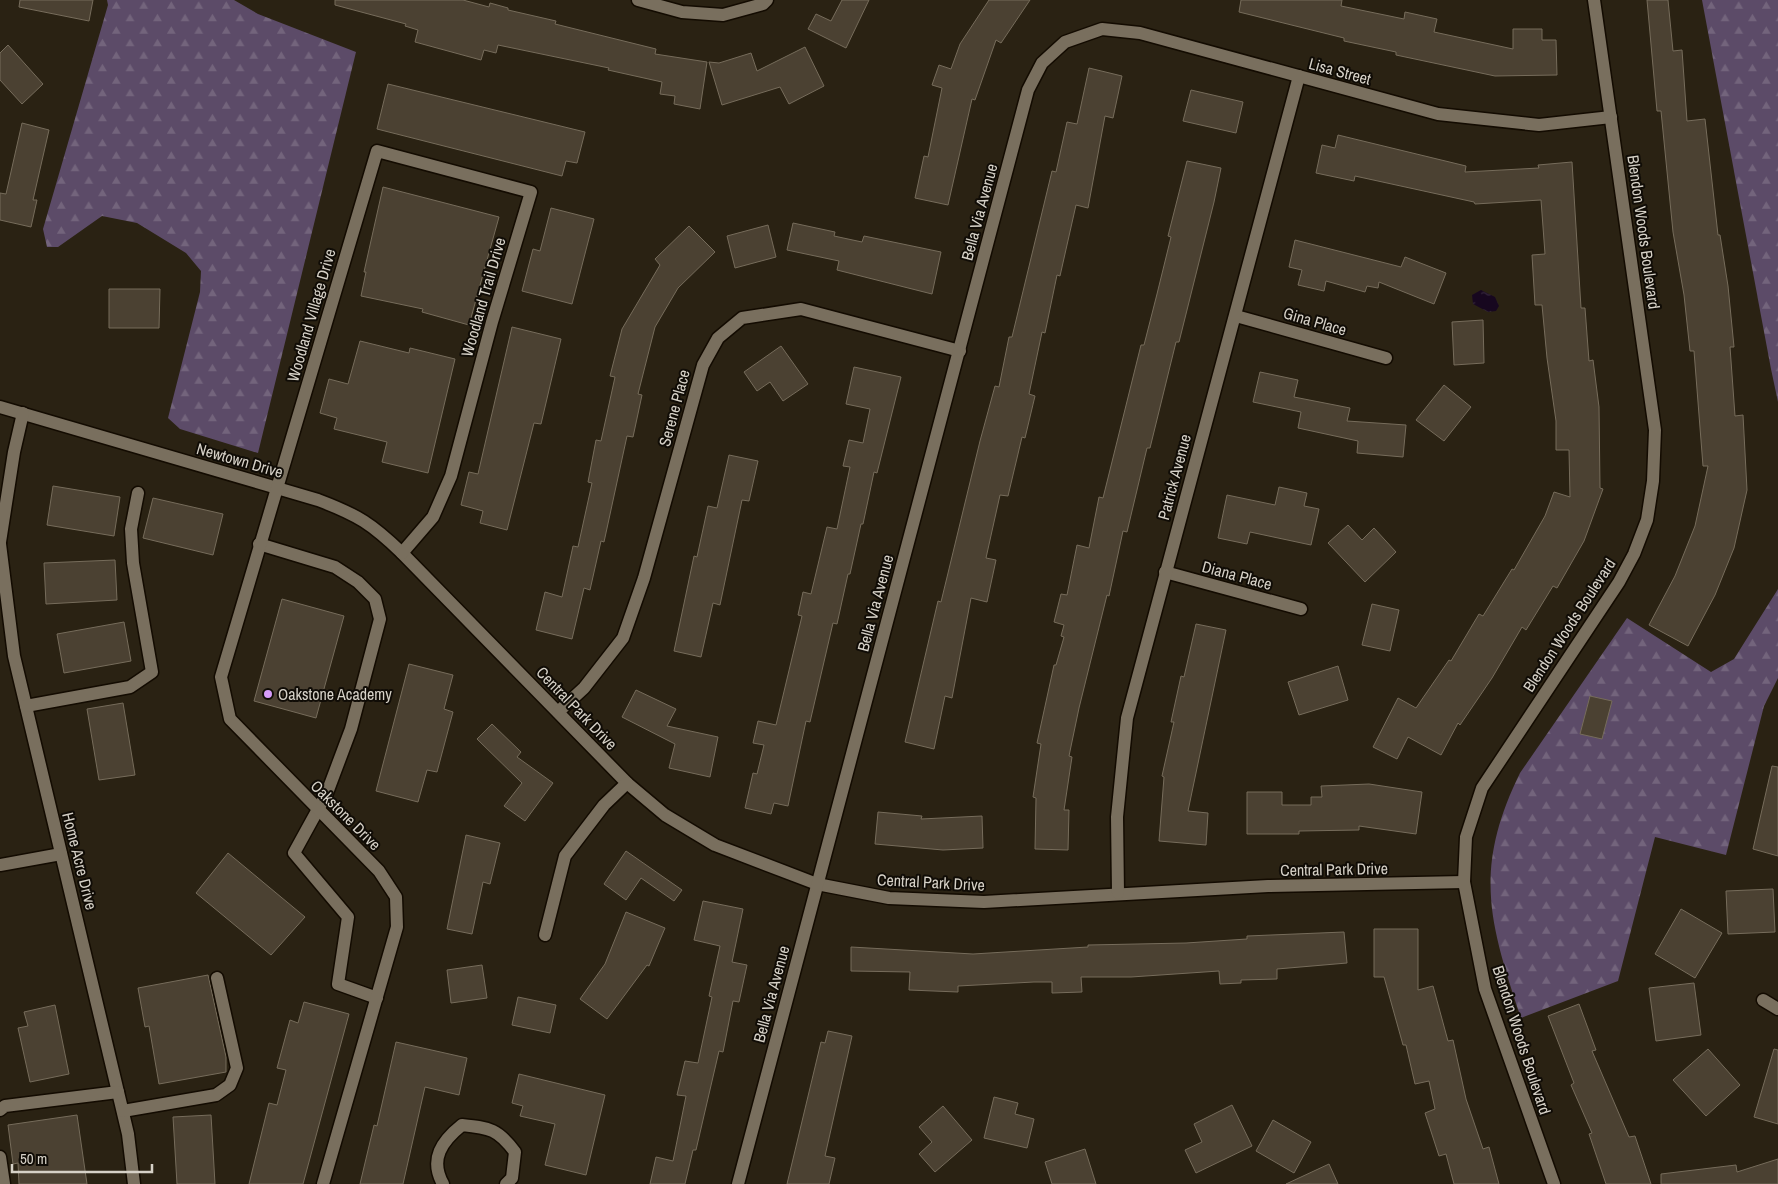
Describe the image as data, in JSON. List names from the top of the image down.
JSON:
{
  "streets": {
    "street": [
      "Lisa Street",
      "Bella Via Avenue",
      "Blendon Woods Boulevard",
      "Woodland Trail Drive",
      "Woodland Village Drive",
      "Gina Place",
      "Serene Place",
      "Newtown Drive",
      "Patrick Avenue",
      "Diana Place",
      "Central Park Drive",
      "Oakstone Drive",
      "Home Acre Drive"
    ]
  },
  "crossings": [
    ["Lisa Street", "Bella Via Avenue"],
    ["Lisa Street", "Blendon Woods Boulevard"],
    ["Lisa Street", "Patrick Avenue"],
    ["Bella Via Avenue", "Serene Place"],
    ["Bella Via Avenue", "Central Park Drive"],
    ["Blendon Woods Boulevard", "Central Park Drive"],
    ["Woodland Trail Drive", "Woodland Village Drive"],
    ["Woodland Trail Drive", "Newtown Drive"],
    ["Woodland Village Drive", "Newtown Drive"],
    ["Woodland Village Drive", "Oakstone Drive"],
    ["Gina Place", "Patrick Avenue"],
    ["Serene Place", "Central Park Drive"],
    ["Newtown Drive", "Central Park Drive"],
    ["Newtown Drive", "Oakstone Drive"],
    ["Newtown Drive", "Home Acre Drive"],
    ["Patrick Avenue", "Diana Place"],
    ["Patrick Avenue", "Central Park Drive"]
  ],
  "places": ["Oakstone Academy"],
  "scale_bar": "50 m"
}
